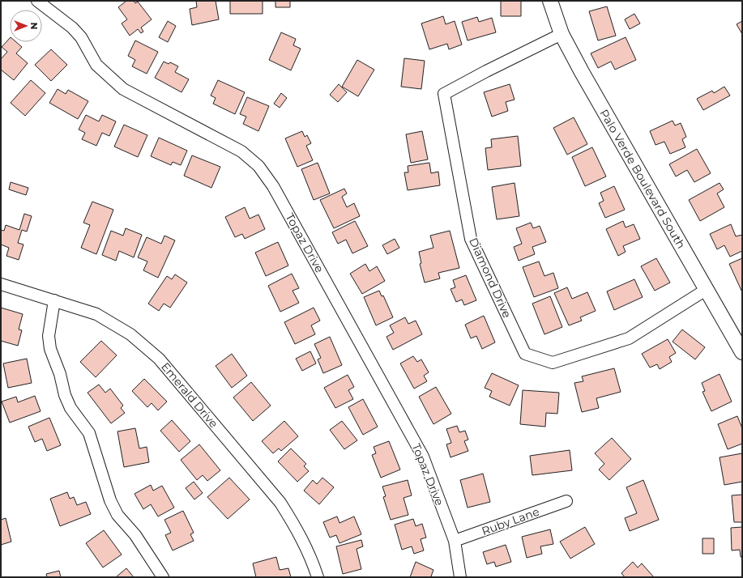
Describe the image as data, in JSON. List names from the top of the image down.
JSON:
{
  "streets": {
    "main road": ["Palo Verde Boulevard South"],
    "street": [
      "Topaz Drive",
      "Diamond Drive",
      "Emerald Drive",
      "Ruby Lane"
    ]
  },
  "crossings": [
    ["Palo Verde Boulevard South", "Diamond Drive"],
    ["Topaz Drive", "Ruby Lane"]
  ],
  "north": "right"
}
